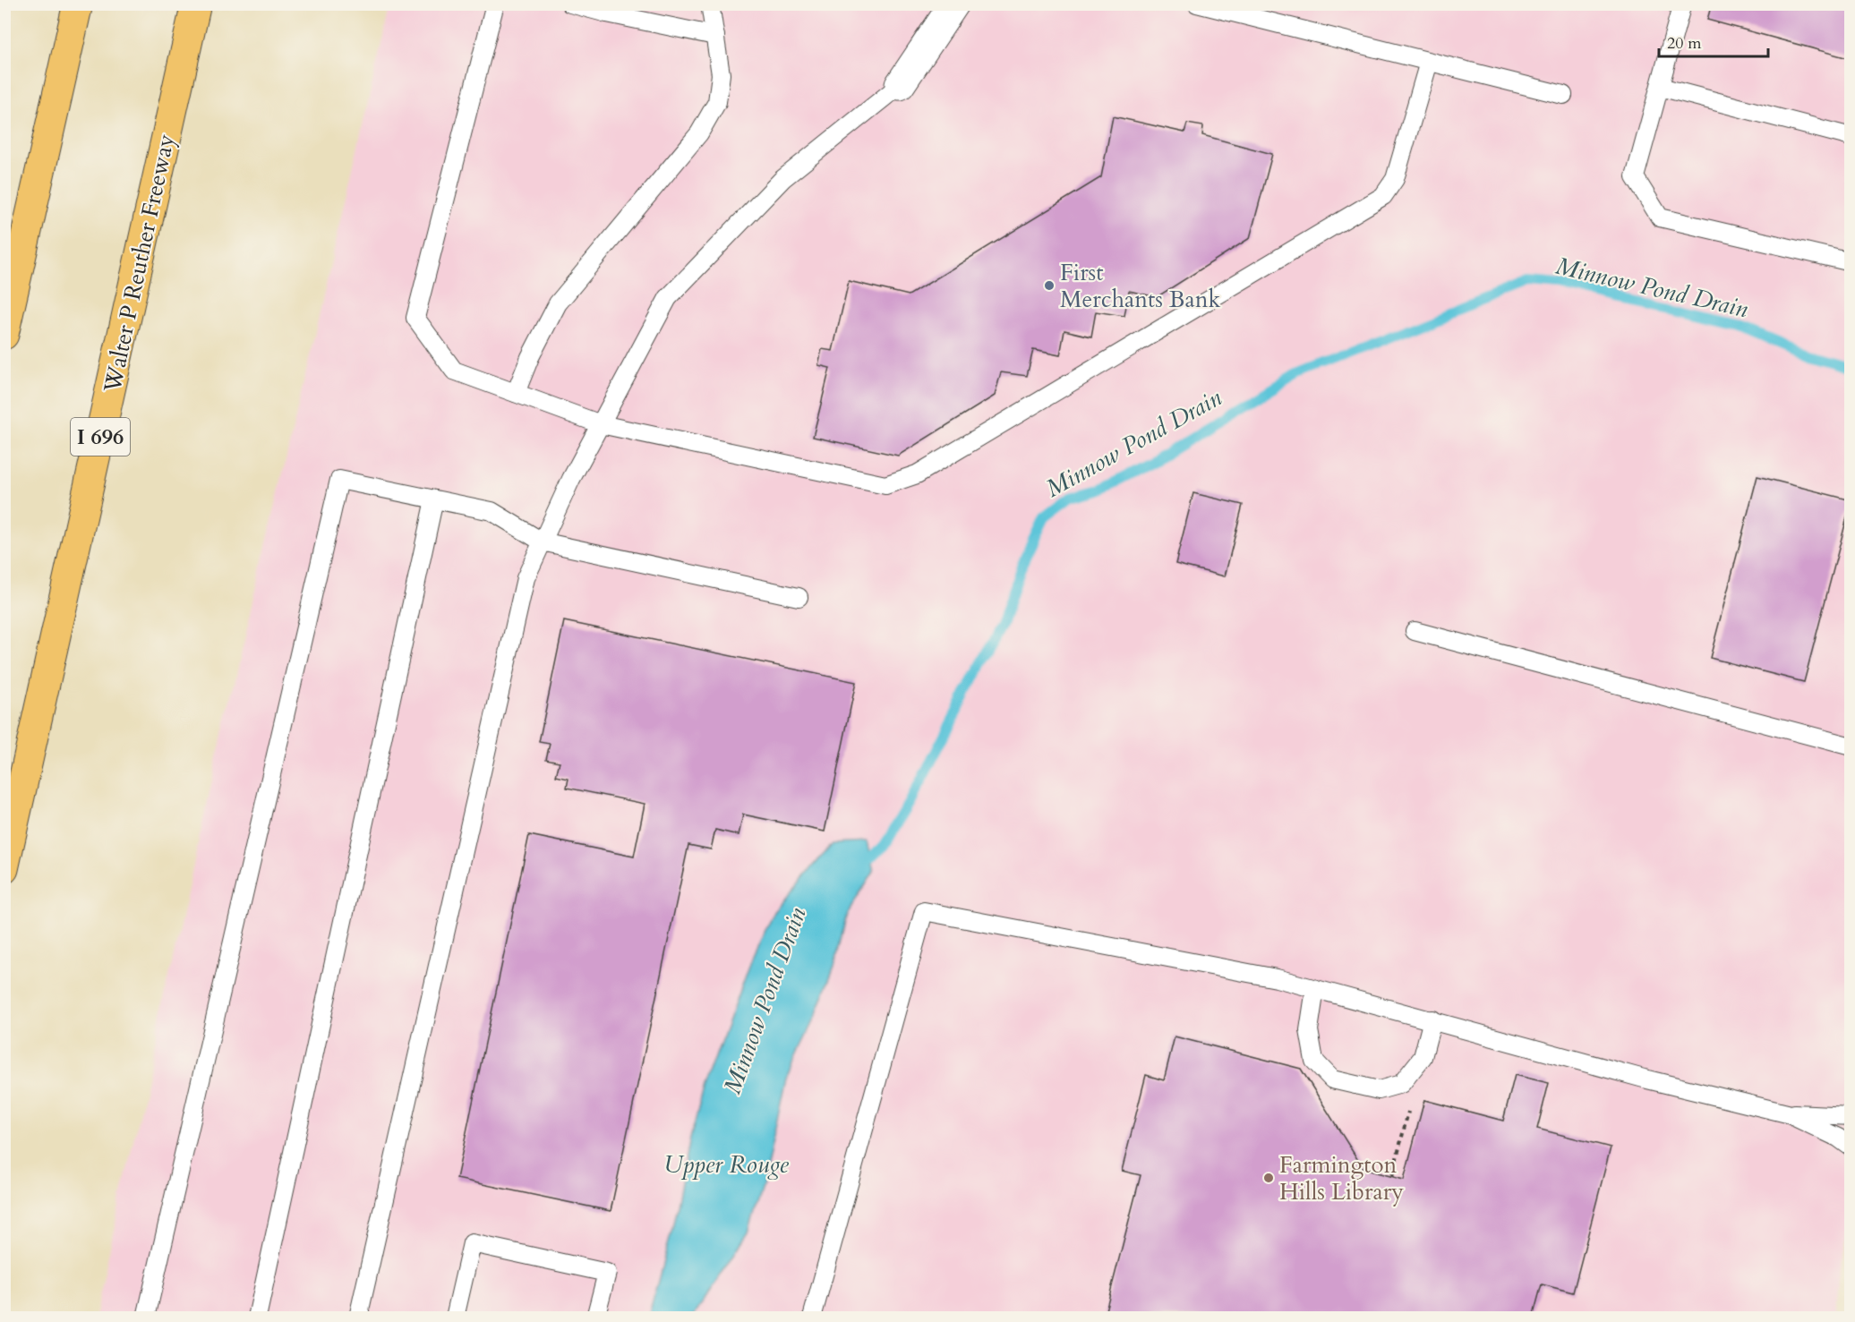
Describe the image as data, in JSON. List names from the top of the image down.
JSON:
{
  "streets": {
    "highway": ["Walter P Reuther Freeway", "I 696"]
  },
  "water": ["Minnow Pond Drain", "Upper Rouge"],
  "places": ["First Merchants Bank", "Farmington Hills Library"],
  "scale_bar": "20 m"
}
